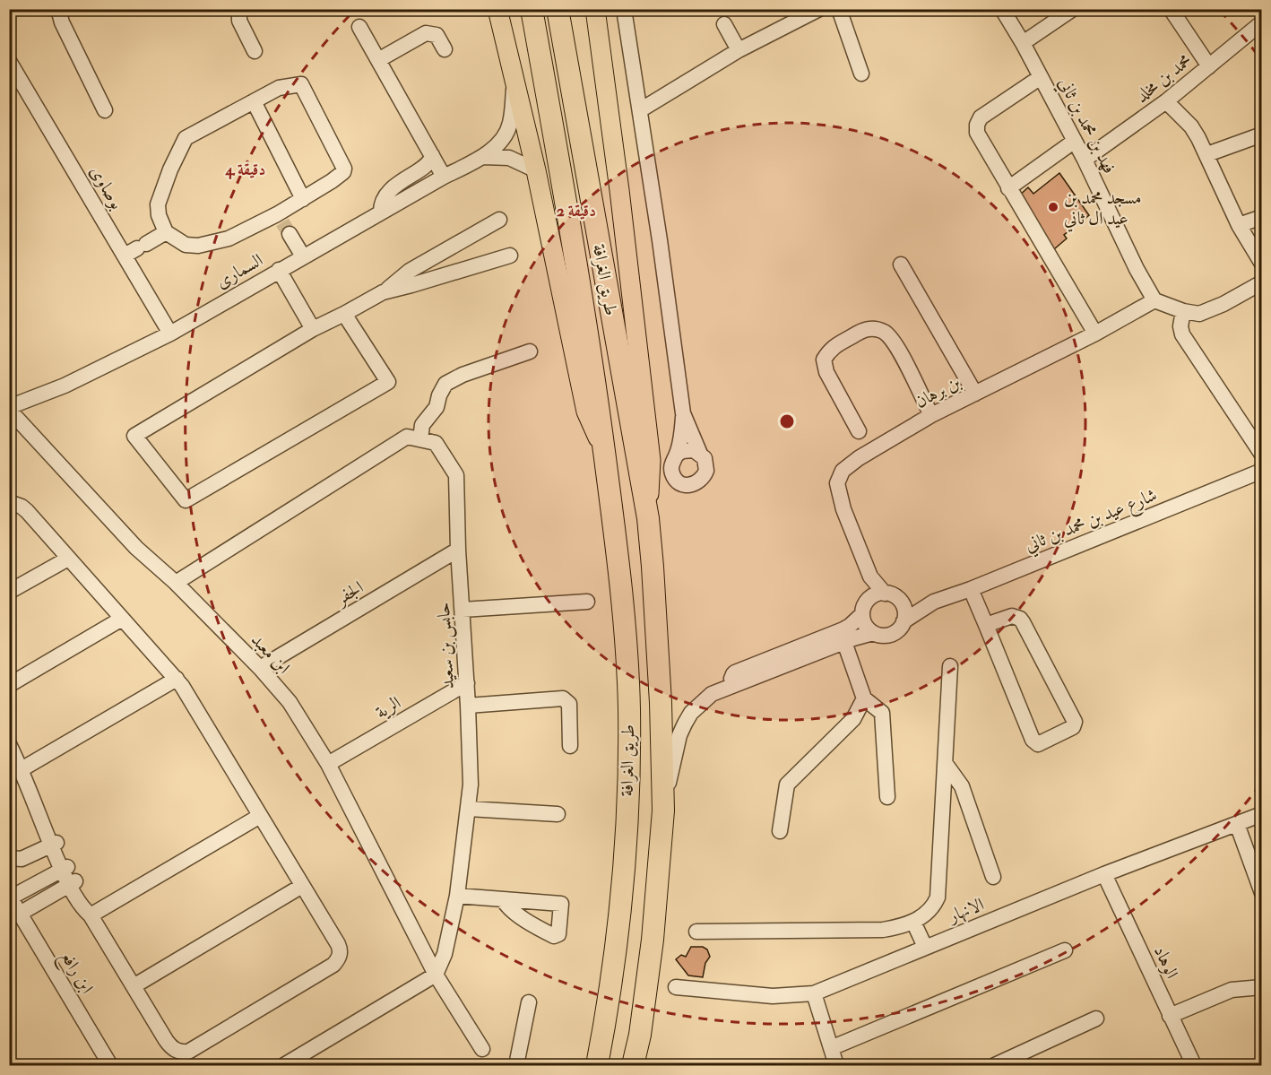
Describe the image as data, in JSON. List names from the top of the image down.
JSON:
{
  "streets": {
    "highway": ["طريق الغرافة"],
    "street": [
      "محمد بن مخلد",
      "فهد بن محمد بن ثاني",
      "بوصاوى",
      "السمارى",
      "بن برهان",
      "شارع عيد بن محمد بن ثاني",
      "الجفر",
      "حابس بن سعيد",
      "ابن معبد",
      "الرية",
      "الانهار",
      "الوهاد",
      "ابن رافع"
    ]
  },
  "crossings": [
    ["محمد بن مخلد", "فهد بن محمد بن ثاني"],
    ["فهد بن محمد بن ثاني", "بن برهان"],
    ["بوصاوى", "السمارى"],
    ["السمارى", "طريق الغرافة"],
    ["السمارى", "ابن معبد"],
    ["بن برهان", "شارع عيد بن محمد بن ثاني"],
    ["الجفر", "حابس بن سعيد"],
    ["الجفر", "ابن معبد"],
    ["حابس بن سعيد", "ابن معبد"],
    ["حابس بن سعيد", "الرية"],
    ["ابن معبد", "الرية"],
    ["الانهار", "الوهاد"]
  ],
  "places": ["مسجد محمد بن عيد ال ثاني"],
  "rings": ["4 دقيقة", "2 دقيقة"]
}
